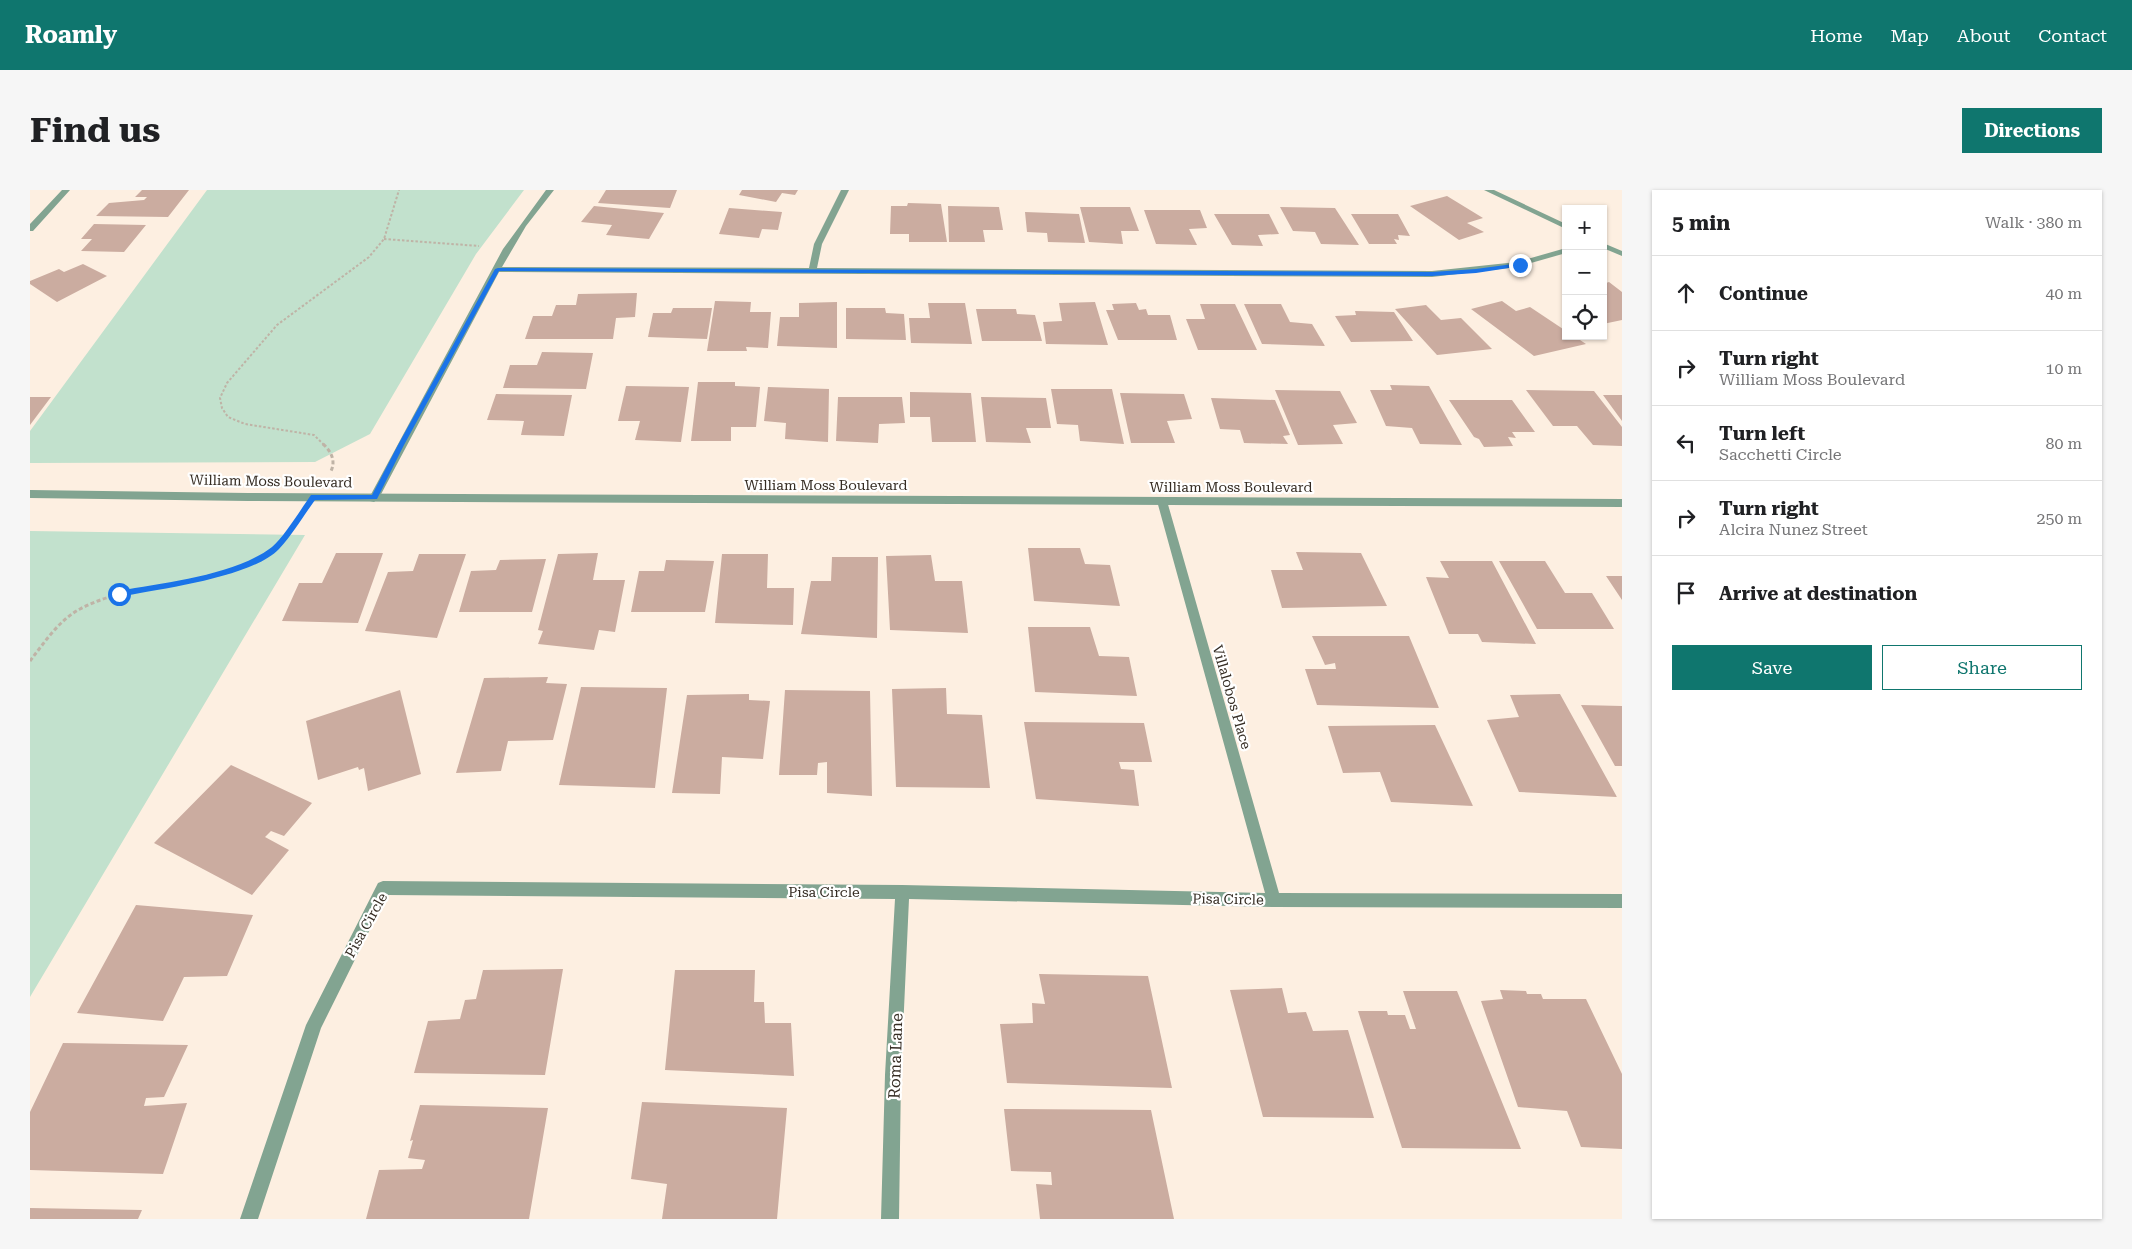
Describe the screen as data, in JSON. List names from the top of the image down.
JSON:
{
  "streets": {
    "street": [
      "William Moss Boulevard",
      "Villalobos Place",
      "Pisa Circle",
      "Roma Lane"
    ]
  },
  "crossings": [
    ["William Moss Boulevard", "Villalobos Place"],
    ["Villalobos Place", "Pisa Circle"],
    ["Pisa Circle", "Roma Lane"]
  ],
  "page": {
    "header": "Roamly",
    "nav": [
      "Home",
      "Map",
      "About",
      "Contact"
    ],
    "buttons": [
      "Directions",
      ["Save", "Share"]
    ],
    "title": "Find us",
    "heading": ["5 min", "Walk · 380 m"],
    "map_buttons": ["+", "−"],
    "list": [
      ["Continue", "40 m"],
      ["Turn right", "William Moss Boulevard", "10 m"],
      ["Turn left", "Sacchetti Circle", "80 m"],
      ["Turn right", "Alcira Nunez Street", "250 m"],
      "Arrive at destination"
    ]
  }
}
